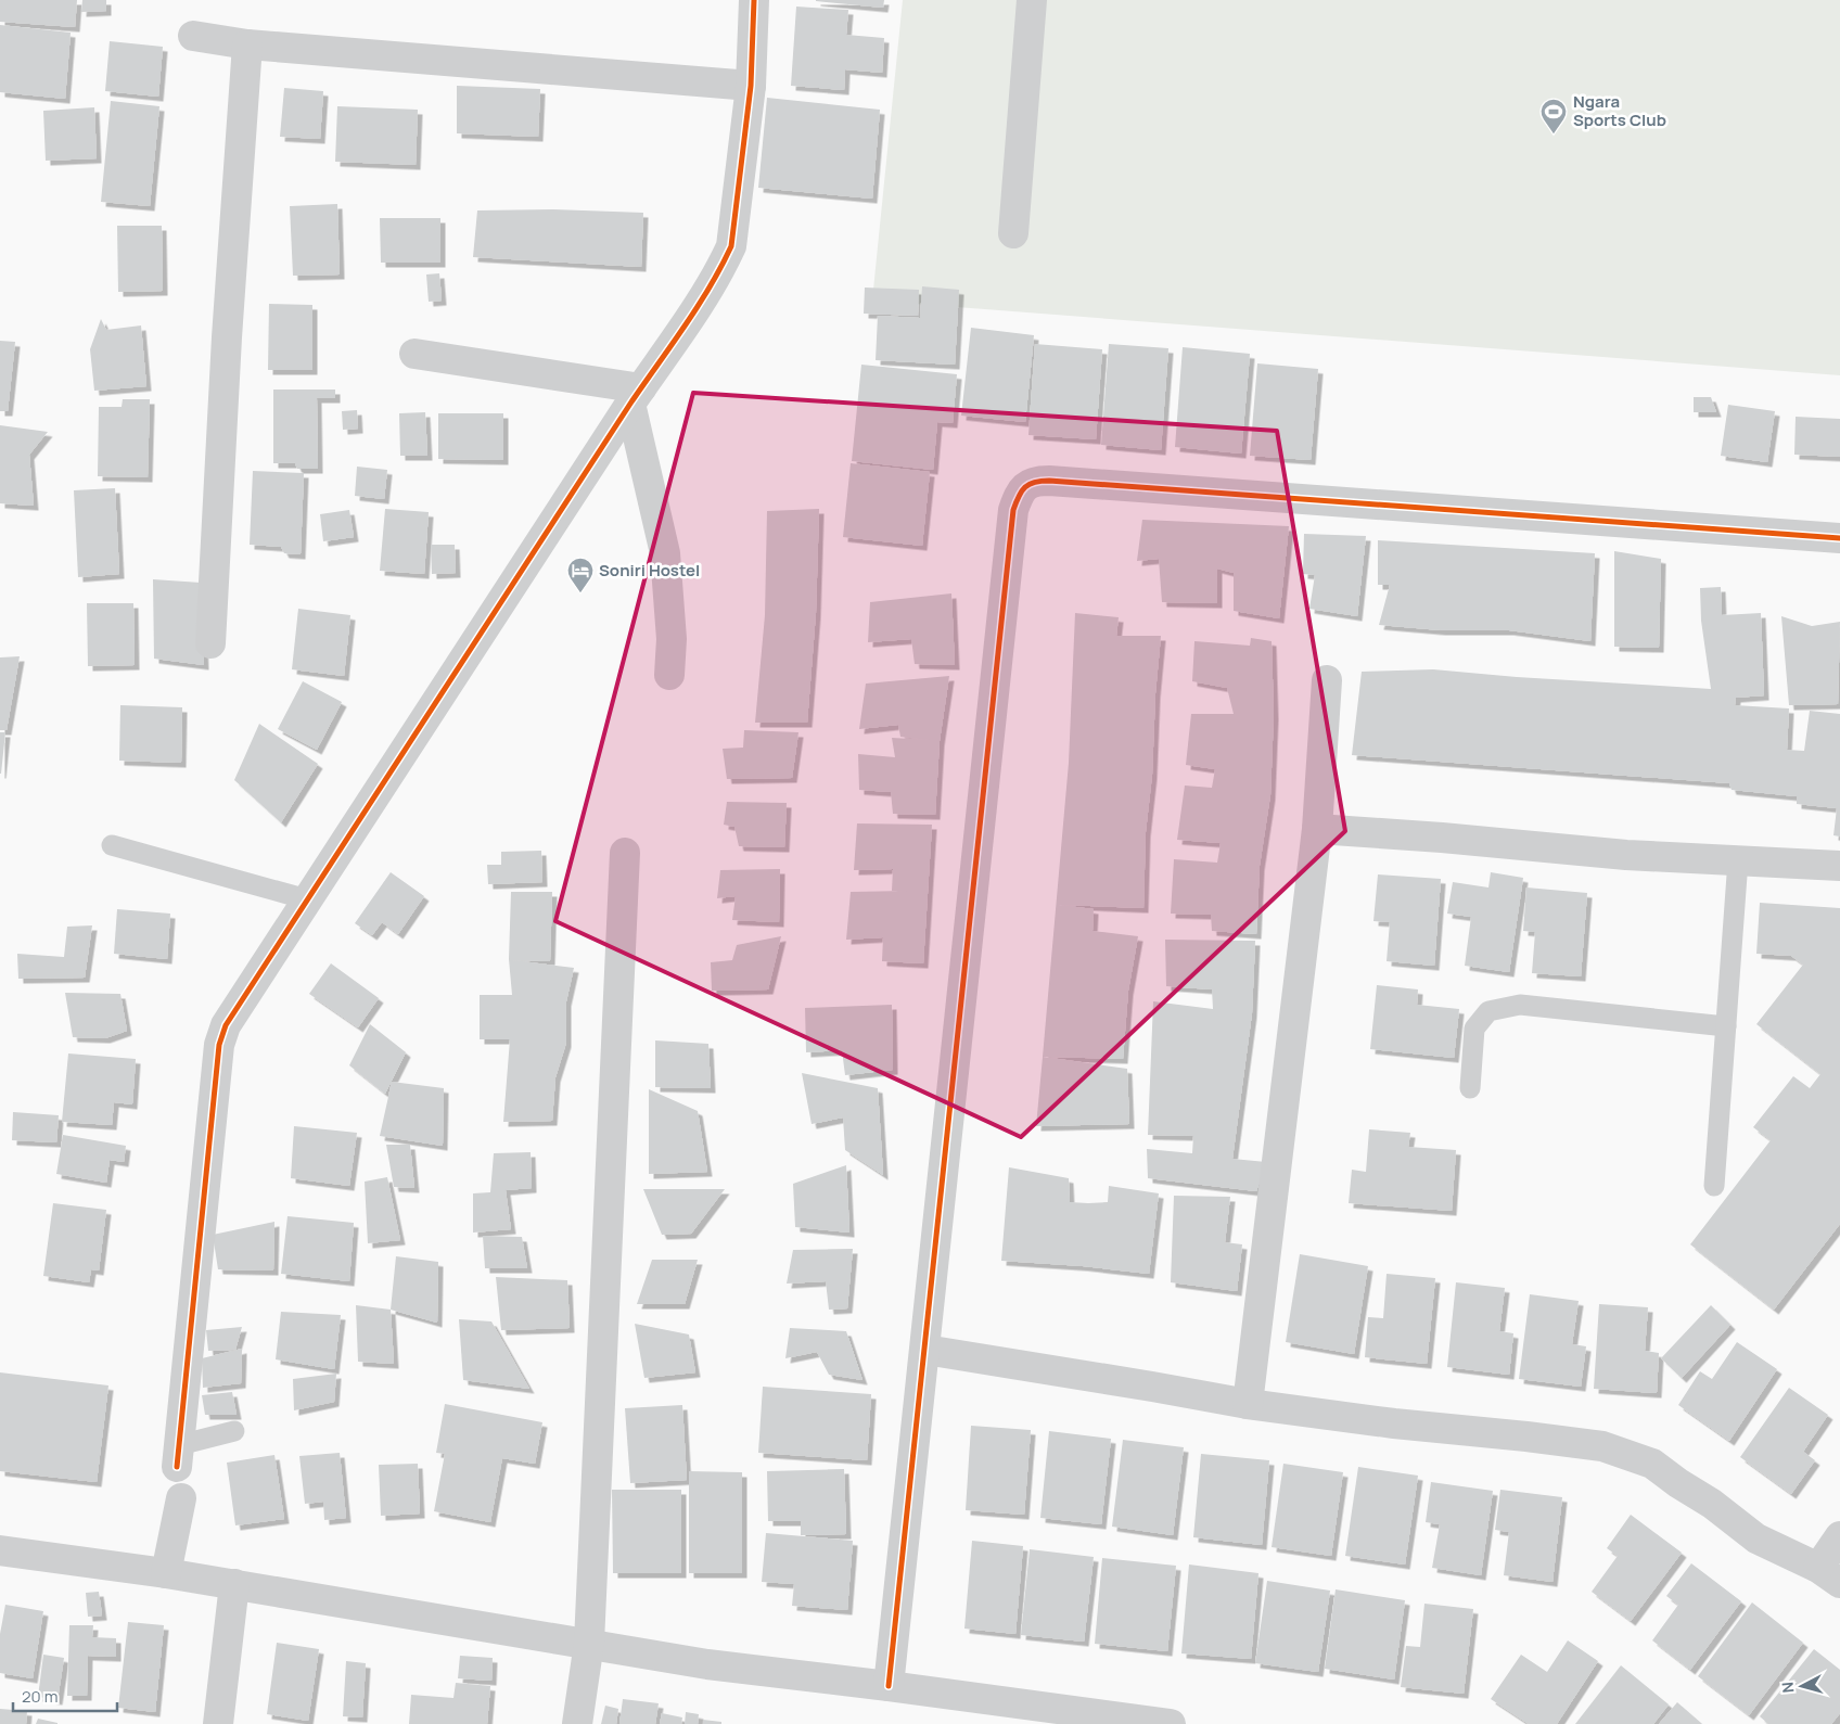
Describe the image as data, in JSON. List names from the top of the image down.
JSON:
{
  "places": {
    "sports": ["Ngara Sports Club"],
    "hotel": ["Soniri Hostel"]
  },
  "scale_bar": "20 m",
  "north": "left"
}
